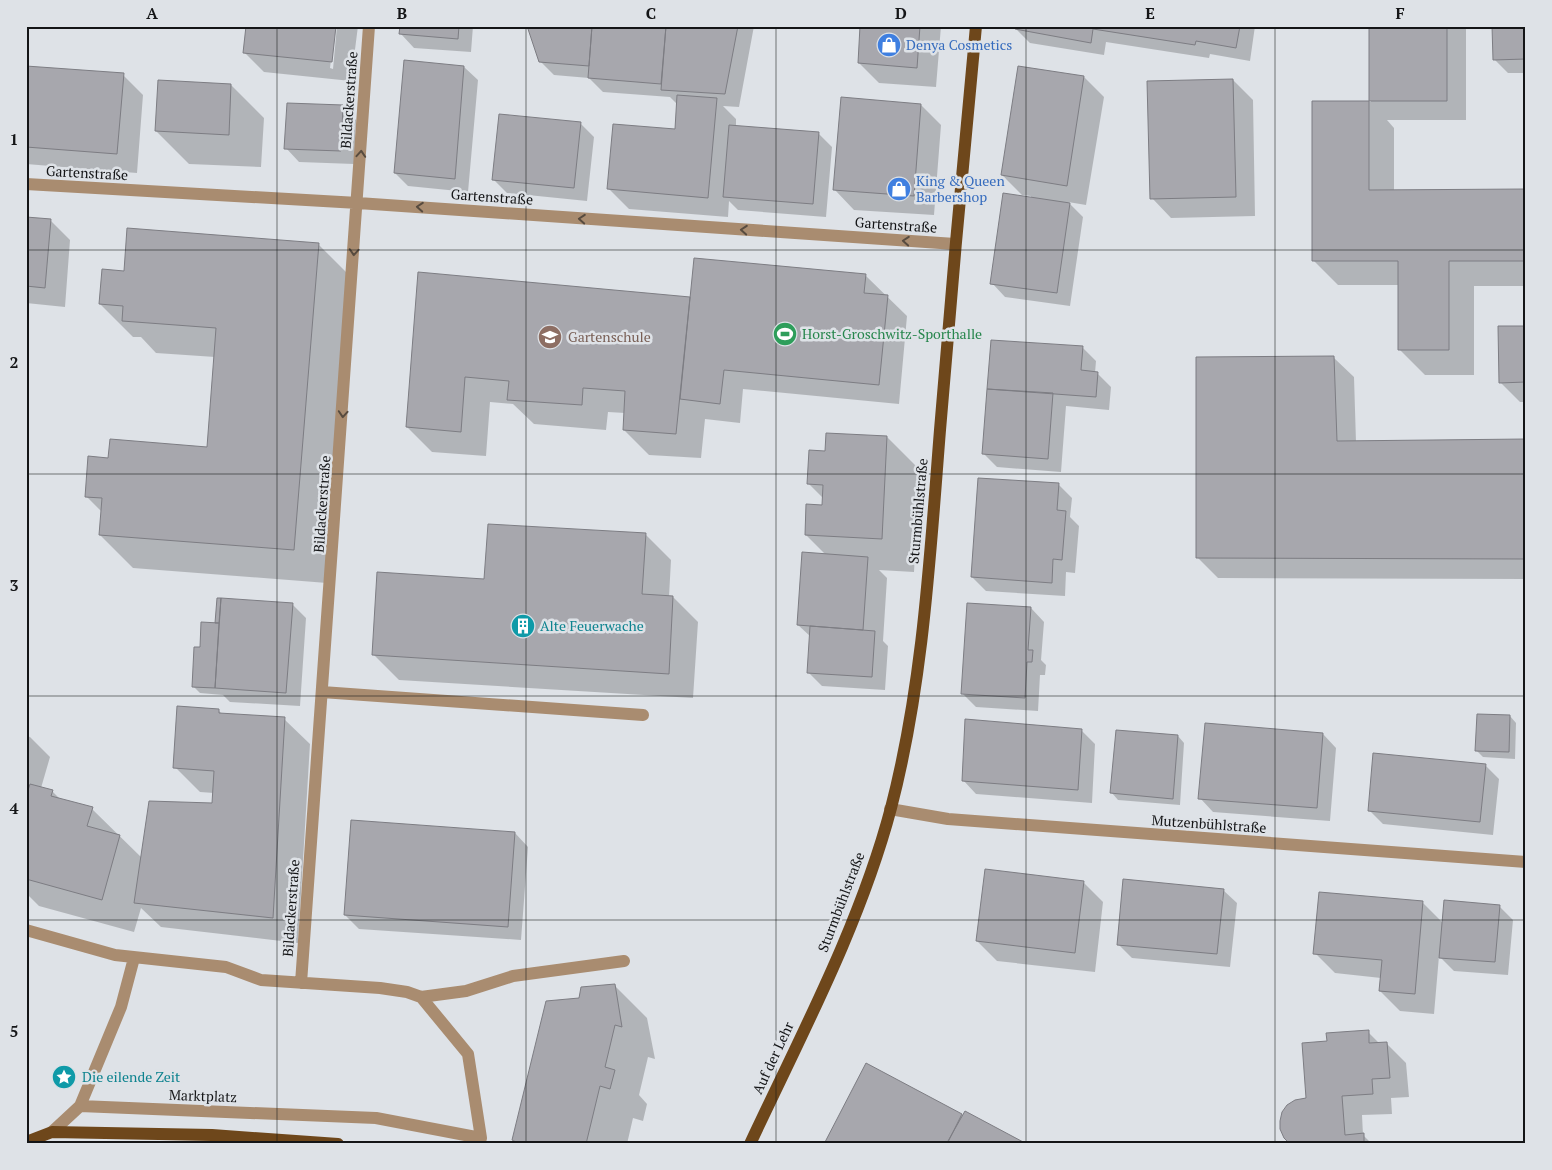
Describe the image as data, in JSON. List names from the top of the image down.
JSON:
{
  "streets": {
    "main road": ["Sturmbühlstraße", "Auf der Lehr"],
    "street": [
      "Bildackerstraße",
      "Gartenstraße",
      "Mutzenbühlstraße",
      "Marktplatz"
    ]
  },
  "crossings": [
    ["Bildackerstraße", "Gartenstraße"],
    ["Gartenstraße", "Sturmbühlstraße"],
    ["Sturmbühlstraße", "Mutzenbühlstraße"],
    ["Sturmbühlstraße", "Auf der Lehr"]
  ],
  "one_way": ["Gartenstraße"],
  "places": {
    "shop": ["Denya Cosmetics", "King & Queen Barbershop"],
    "sports": ["Horst-Groschwitz-Sporthalle"],
    "school or university": ["Gartenschule"],
    "building": ["Alte Feuerwache"],
    "place": ["Die eilende Zeit"]
  },
  "grid": {
    "columns": [
      "A",
      "B",
      "C",
      "D",
      "E",
      "F"
    ],
    "rows": [
      "1",
      "2",
      "3",
      "4",
      "5"
    ]
  }
}
